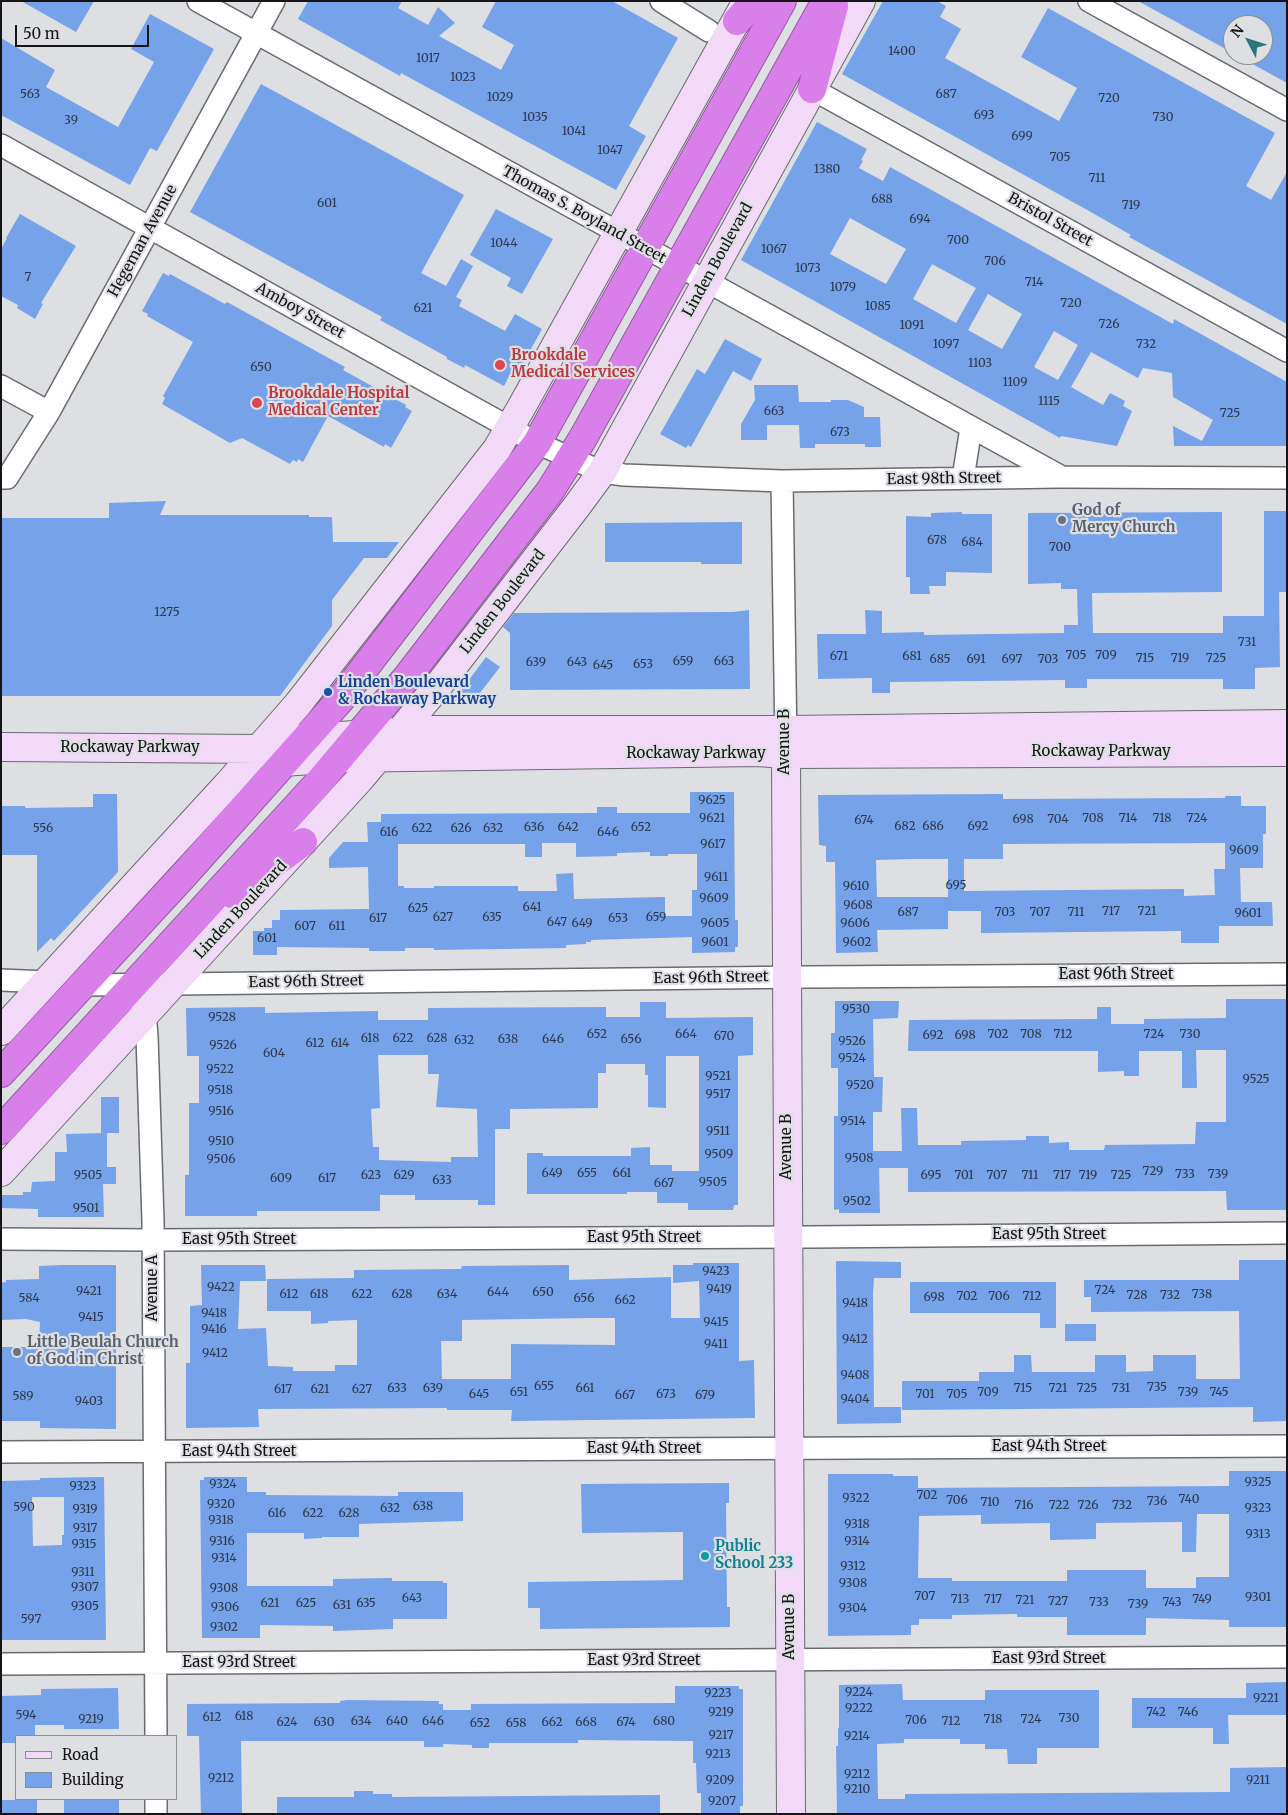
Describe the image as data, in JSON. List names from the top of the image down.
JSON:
{
  "streets": {
    "highway": ["Linden Boulevard"],
    "street": [
      "Thomas S. Boyland Street",
      "Bristol Street",
      "Hegeman Avenue",
      "Amboy Street",
      "East 98th Street",
      "Avenue B",
      "Rockaway Parkway",
      "East 96th Street",
      "East 95th Street",
      "Avenue A",
      "East 94th Street",
      "East 93rd Street"
    ]
  },
  "crossings": [
    ["Thomas S. Boyland Street", "Hegeman Avenue"],
    ["Thomas S. Boyland Street", "Linden Boulevard"],
    ["Thomas S. Boyland Street", "East 98th Street"],
    ["Bristol Street", "Linden Boulevard"],
    ["Hegeman Avenue", "Amboy Street"],
    ["Linden Boulevard", "Amboy Street"],
    ["Linden Boulevard", "East 98th Street"],
    ["Linden Boulevard", "Rockaway Parkway"],
    ["Linden Boulevard", "East 96th Street"],
    ["Linden Boulevard", "Avenue A"],
    ["Amboy Street", "East 98th Street"],
    ["East 98th Street", "Avenue B"],
    ["Avenue B", "Rockaway Parkway"],
    ["Avenue B", "East 96th Street"],
    ["Avenue B", "East 95th Street"],
    ["Avenue B", "East 94th Street"],
    ["Avenue B", "East 93rd Street"],
    ["East 96th Street", "Avenue A"],
    ["East 95th Street", "Avenue A"],
    ["Avenue A", "East 94th Street"],
    ["Avenue A", "East 93rd Street"]
  ],
  "places": [
    "Brookdale Medical Services",
    "Brookdale Hospital Medical Center",
    "God of Mercy Church",
    "Linden Boulevard & Rockaway Parkway",
    "Little Beulah Church of God in Christ",
    "Public School 233"
  ],
  "house_numbers": [
    "1400",
    "1017",
    "1023",
    "563",
    "687",
    "1029",
    "720",
    "693",
    "1035",
    "730",
    "39",
    "1041",
    "699",
    "1047",
    "705",
    "1380",
    "711",
    "688",
    "601",
    "719",
    "694",
    "700",
    "1044",
    "1067",
    "706",
    "1073",
    "7",
    "714",
    "1079",
    "720",
    "1085",
    "621",
    "726",
    "1091",
    "1097",
    "732",
    "1103",
    "650",
    "1109",
    "1115",
    "663",
    "725",
    "673",
    "678",
    "684",
    "700",
    "1275",
    "731",
    "705",
    "709",
    "671",
    "681",
    "715",
    "719",
    "725",
    "685",
    "691",
    "697",
    "703",
    "659",
    "663",
    "639",
    "643",
    "653",
    "645",
    "9625",
    "9621",
    "708",
    "714",
    "718",
    "724",
    "698",
    "704",
    "674",
    "682",
    "686",
    "692",
    "636",
    "642",
    "652",
    "556",
    "622",
    "626",
    "632",
    "616",
    "646",
    "9617",
    "9609",
    "9611",
    "695",
    "9610",
    "9609",
    "9608",
    "641",
    "625",
    "717",
    "721",
    "687",
    "703",
    "707",
    "711",
    "9601",
    "627",
    "635",
    "659",
    "617",
    "653",
    "647",
    "649",
    "9605",
    "9606",
    "607",
    "611",
    "601",
    "9601",
    "9602",
    "9530",
    "9528",
    "652",
    "664",
    "702",
    "708",
    "712",
    "724",
    "730",
    "692",
    "698",
    "670",
    "618",
    "622",
    "628",
    "638",
    "646",
    "656",
    "632",
    "9526",
    "612",
    "614",
    "9526",
    "604",
    "9524",
    "9522",
    "9521",
    "9525",
    "9520",
    "9518",
    "9517",
    "9516",
    "9514",
    "9511",
    "9510",
    "9509",
    "9508",
    "9506",
    "729",
    "649",
    "655",
    "661",
    "733",
    "739",
    "9505",
    "623",
    "629",
    "695",
    "701",
    "707",
    "711",
    "717",
    "719",
    "725",
    "609",
    "617",
    "633",
    "9505",
    "667",
    "9502",
    "9501",
    "9423",
    "9422",
    "9419",
    "724",
    "9421",
    "644",
    "650",
    "612",
    "618",
    "622",
    "628",
    "634",
    "738",
    "728",
    "732",
    "702",
    "706",
    "712",
    "698",
    "584",
    "656",
    "662",
    "9418",
    "9418",
    "9415",
    "9415",
    "9416",
    "9412",
    "9411",
    "9412",
    "9408",
    "655",
    "735",
    "633",
    "639",
    "661",
    "715",
    "721",
    "725",
    "731",
    "617",
    "621",
    "627",
    "651",
    "709",
    "739",
    "745",
    "645",
    "673",
    "701",
    "705",
    "667",
    "679",
    "589",
    "9404",
    "9403",
    "9325",
    "9324",
    "9323",
    "702",
    "9322",
    "740",
    "706",
    "736",
    "710",
    "9320",
    "716",
    "722",
    "726",
    "732",
    "638",
    "590",
    "632",
    "9323",
    "9319",
    "616",
    "622",
    "628",
    "9318",
    "9318",
    "9317",
    "9313",
    "9316",
    "9314",
    "9315",
    "9314",
    "9312",
    "9311",
    "9308",
    "9307",
    "9308",
    "707",
    "9301",
    "643",
    "713",
    "717",
    "749",
    "721",
    "727",
    "733",
    "743",
    "621",
    "625",
    "635",
    "739",
    "631",
    "9305",
    "9306",
    "9304",
    "597",
    "9302",
    "9224",
    "9223",
    "9221",
    "9222",
    "9219",
    "742",
    "746",
    "594",
    "618",
    "612",
    "730",
    "9219",
    "718",
    "724",
    "706",
    "634",
    "640",
    "646",
    "680",
    "712",
    "624",
    "630",
    "662",
    "668",
    "674",
    "652",
    "658",
    "9217",
    "9214",
    "9213",
    "9212",
    "9212",
    "9209",
    "9211",
    "9210",
    "9207"
  ],
  "legend": ["Road", "Building"],
  "scale_bar": "50 m",
  "north": "top left"
}
